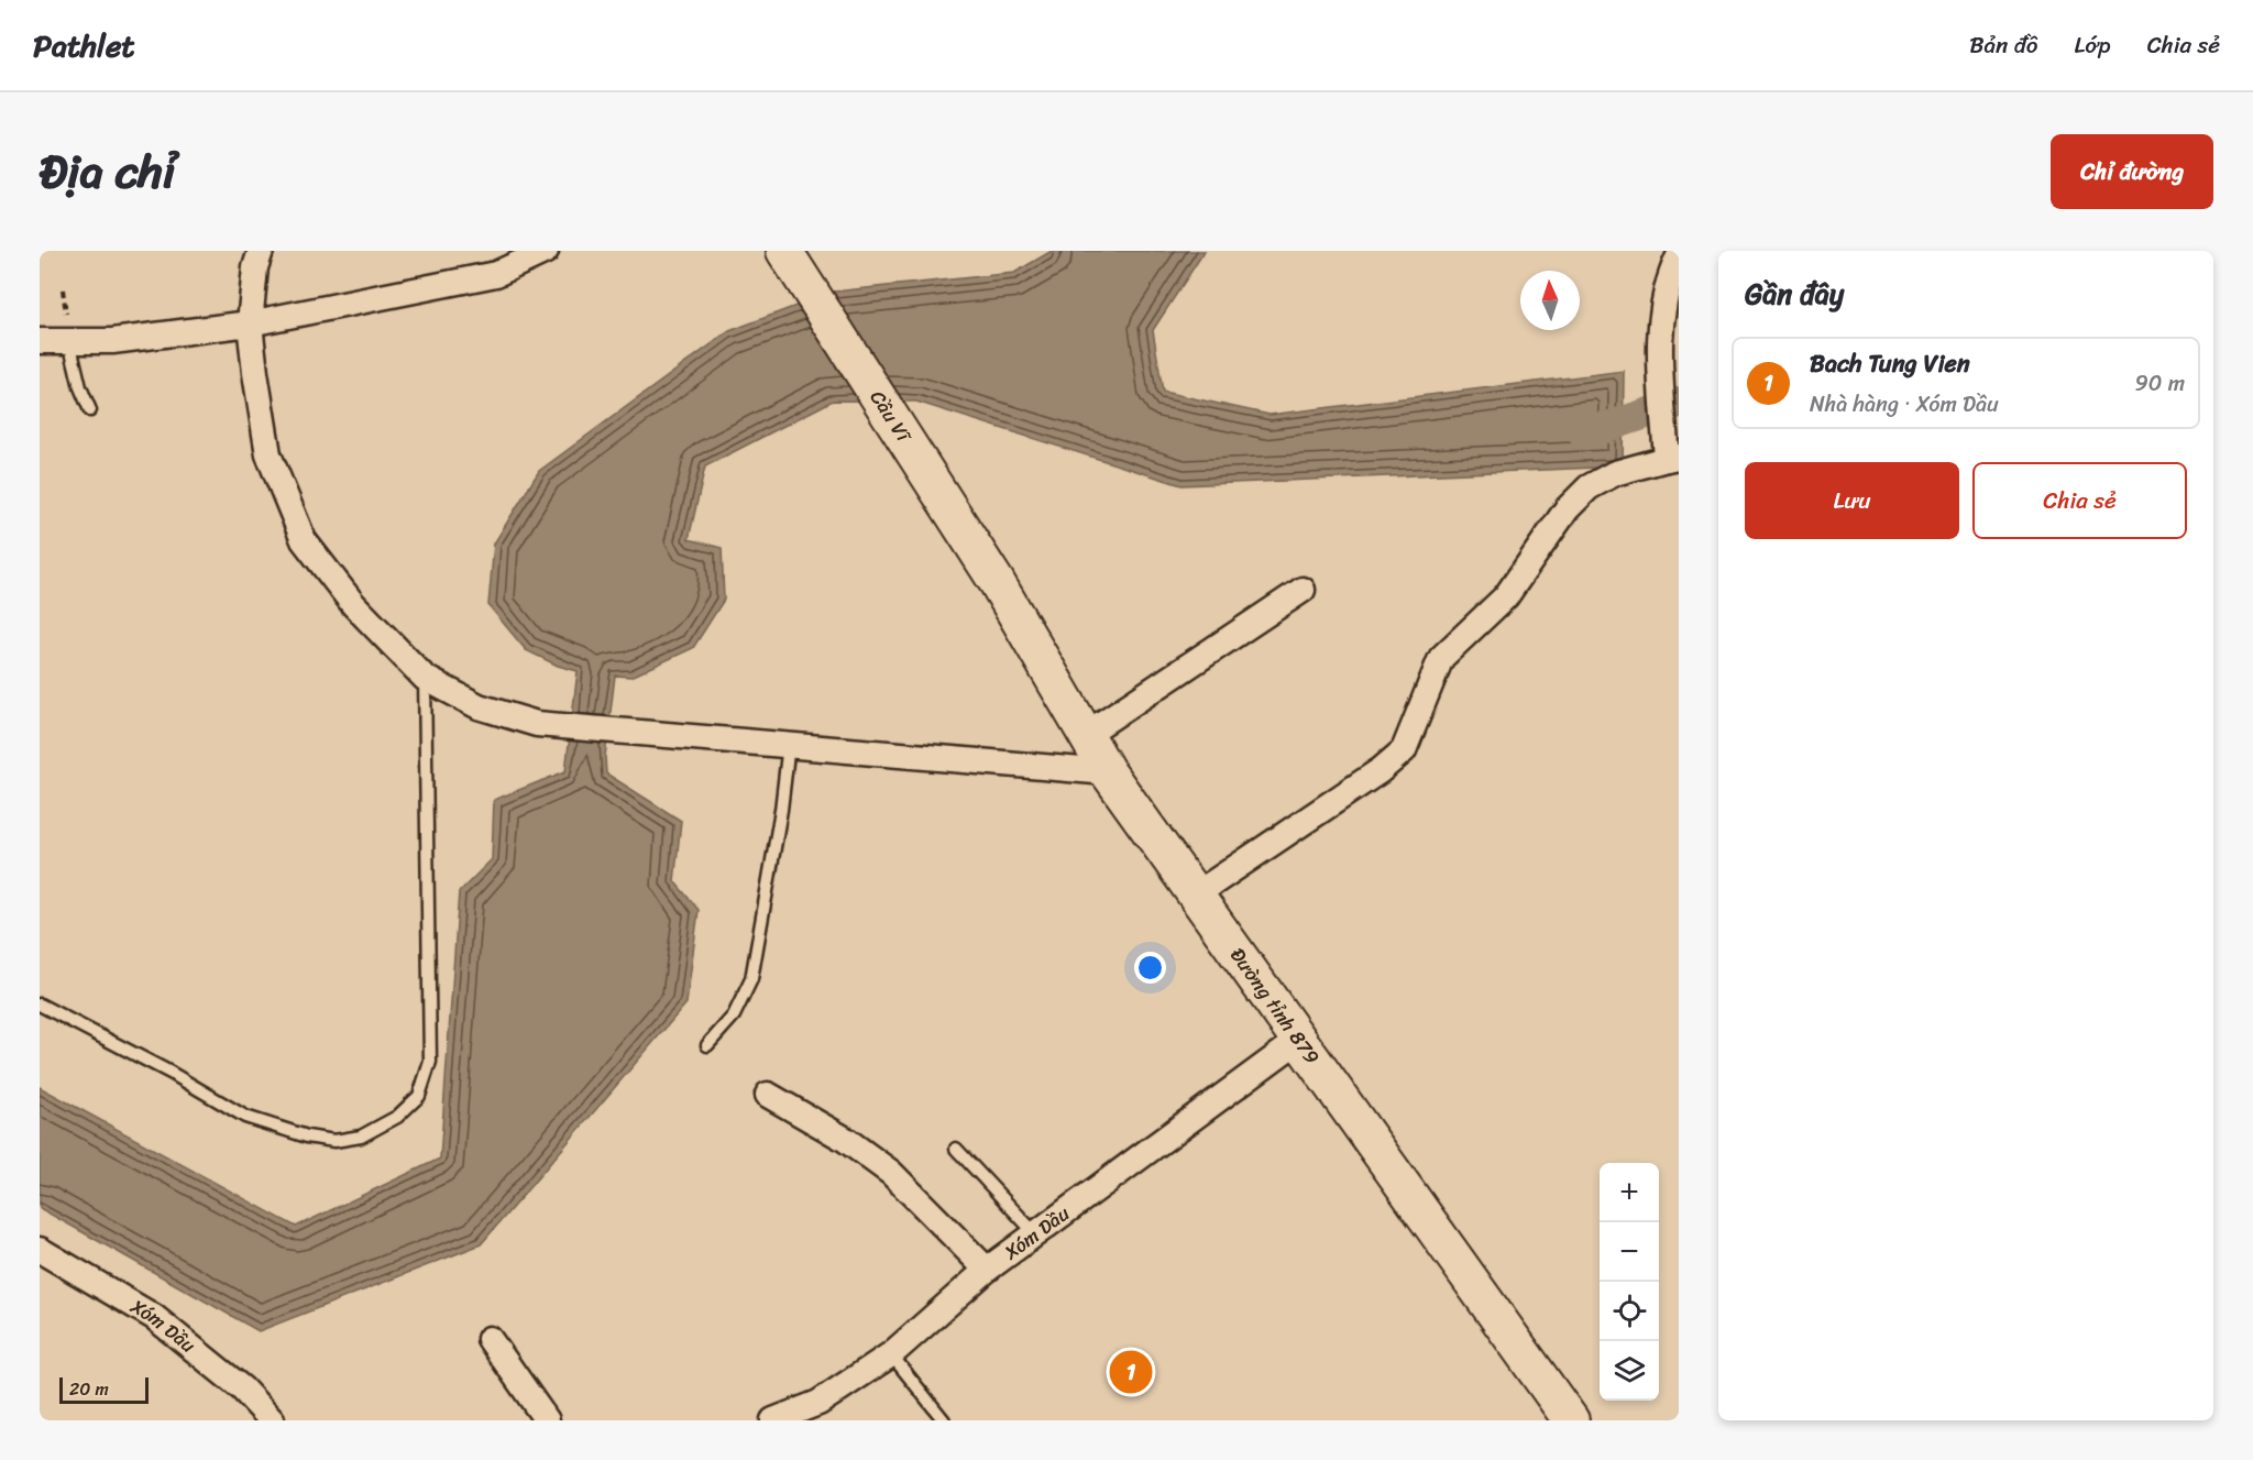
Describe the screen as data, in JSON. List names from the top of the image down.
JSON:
{
  "streets": {
    "main road": ["Cầu Vĩ", "Đường tỉnh 879"],
    "street": ["Xóm Dầu"]
  },
  "crossings": [
    ["Cầu Vĩ", "Đường tỉnh 879"],
    ["Đường tỉnh 879", "Xóm Dầu"]
  ],
  "scale_bar": "20 m",
  "north": "top",
  "page": {
    "header": "Pathlet",
    "nav": ["Bản đồ", "Lớp", "Chia sẻ"],
    "title": "Địa chỉ",
    "buttons": [
      "Chỉ đường",
      ["Lưu", "Chia sẻ"]
    ],
    "heading": "Gần đây",
    "list": [
      {
        "mark": "1",
        "name": "Bach Tung Vien",
        "note": "Nhà hàng · Xóm Dầu",
        "value": "90 m"
      }
    ],
    "map_buttons": ["+", "−"],
    "pins": "1",
    "scale": "20 m"
  }
}
